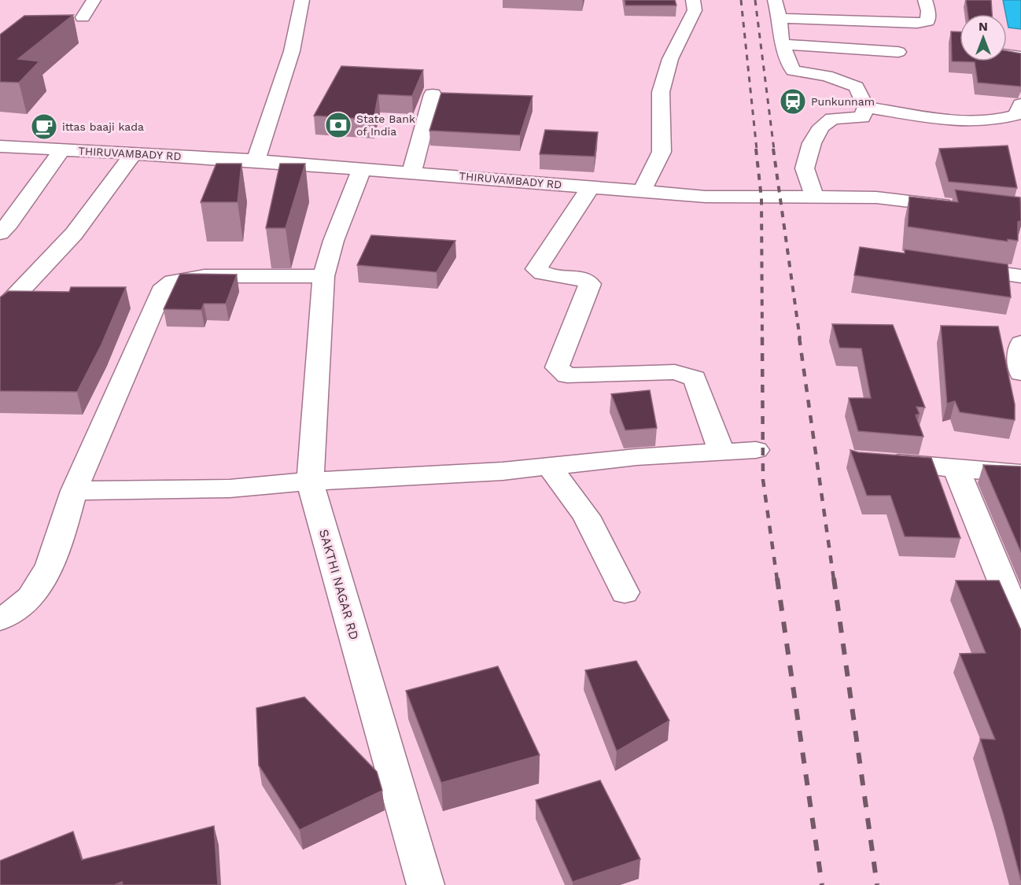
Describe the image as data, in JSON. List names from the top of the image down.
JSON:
{
  "streets": {
    "street": ["THIRUVAMBADY RD", "SAKTHI NAGAR RD"]
  },
  "crossings": [
    ["THIRUVAMBADY RD", "SAKTHI NAGAR RD"]
  ],
  "places": {
    "station": ["Punkunnam"],
    "bank": ["State Bank of India"],
    "cafe": ["ittas baaji kada"]
  },
  "north": "top"
}
